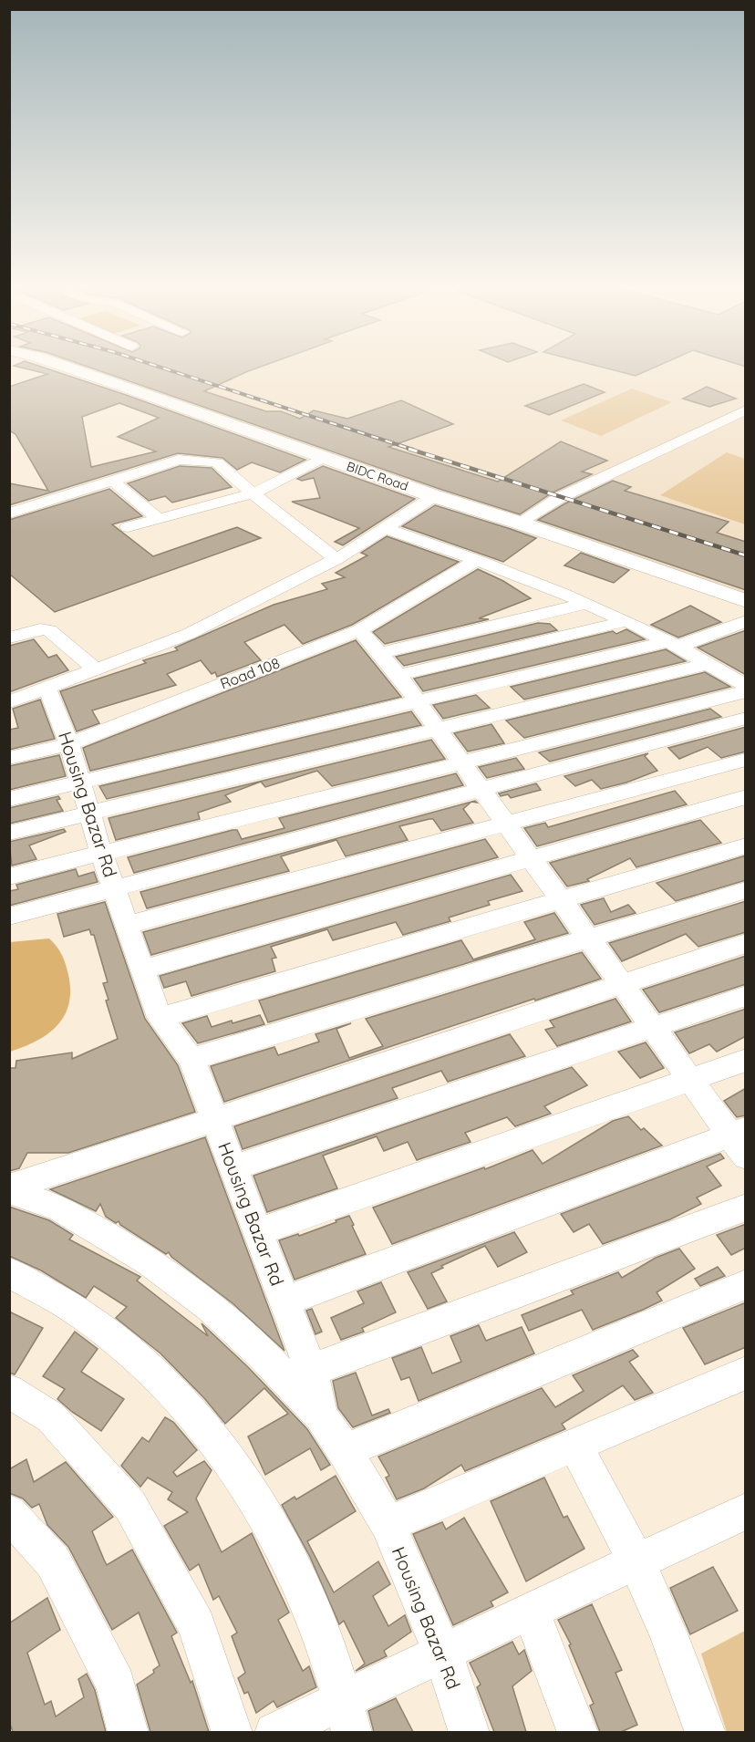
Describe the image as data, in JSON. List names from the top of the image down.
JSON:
{
  "streets": {
    "main road": ["BIDC Road"],
    "street": ["Road 108", "Housing Bazar Rd"]
  },
  "crossings": [
    ["Road 108", "Housing Bazar Rd"]
  ]
}
